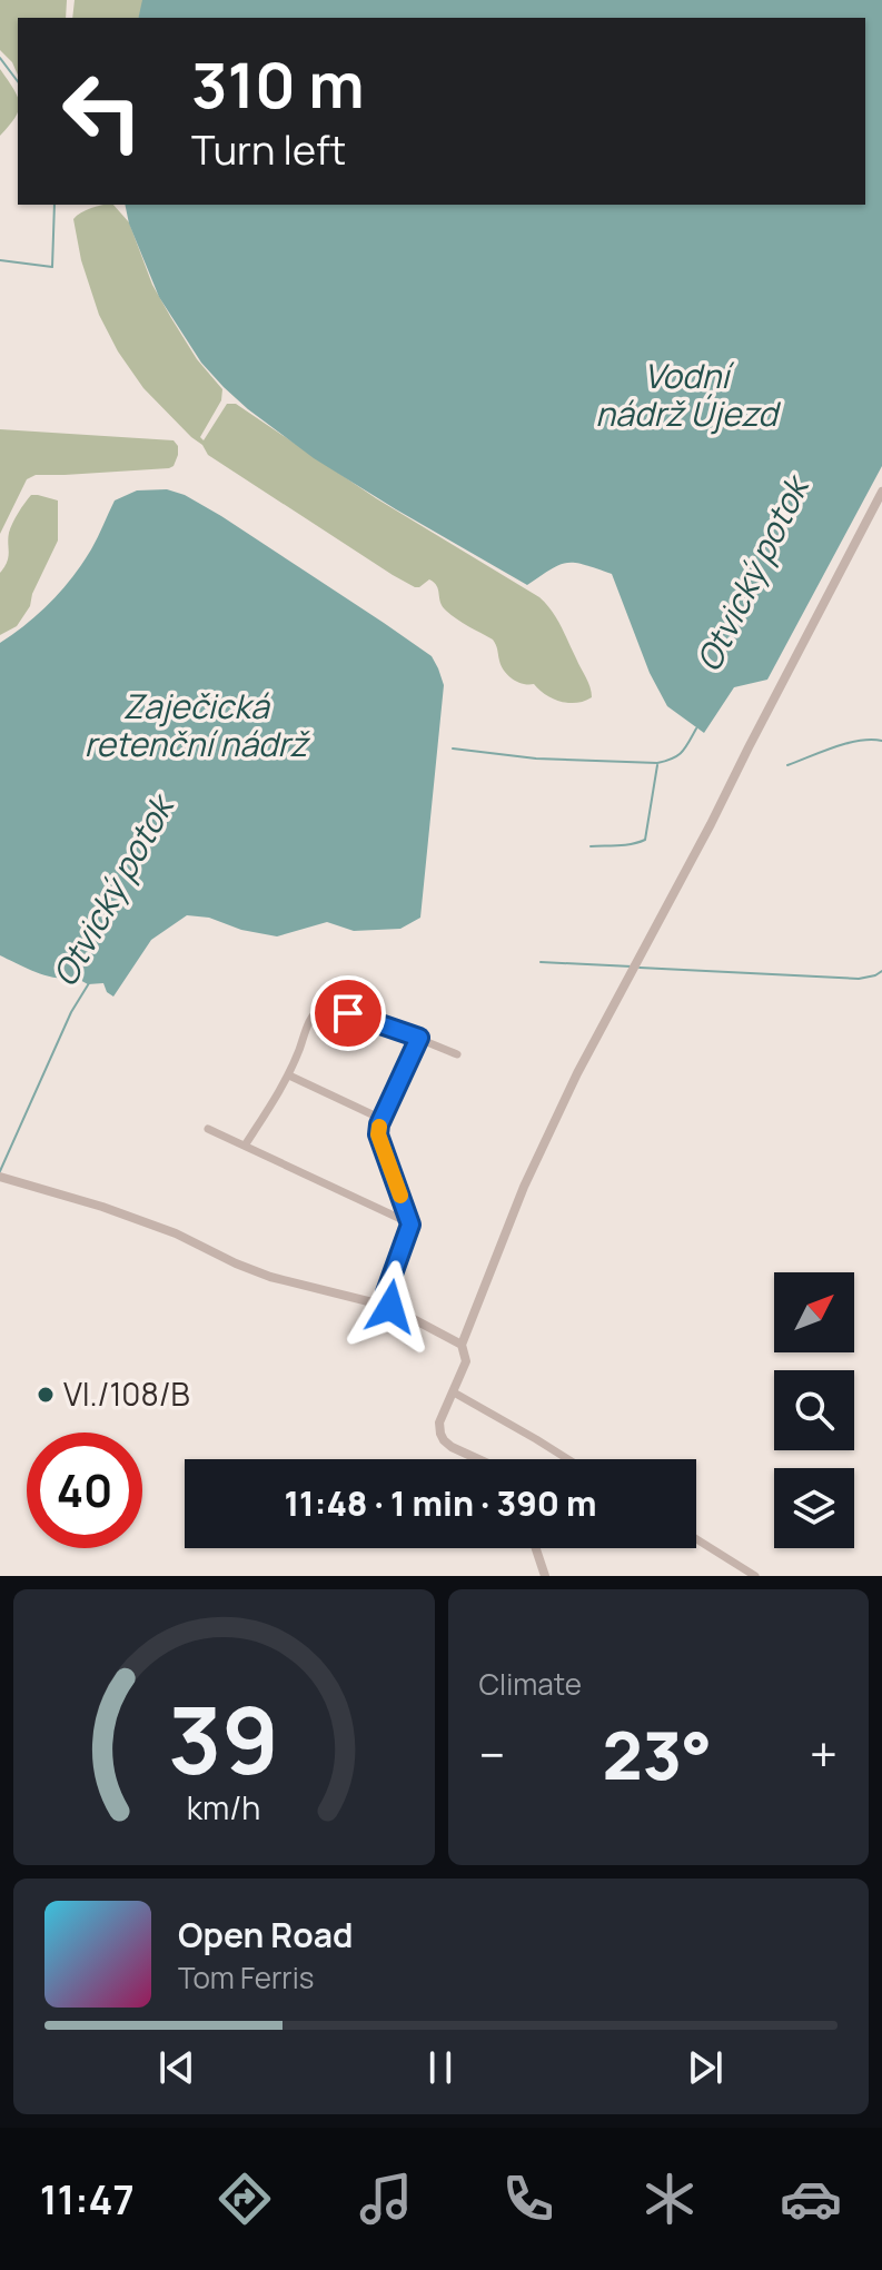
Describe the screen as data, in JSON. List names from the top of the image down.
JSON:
{
  "water": ["Vodní nádrž Újezd", "Otvický potok", "Zaječická retenční nádrž"],
  "places": ["VI./108/B"],
  "north": "top right",
  "page": {
    "turn": ["310 m", "Turn left"],
    "limit": "40",
    "trip": "11:48 · 1 min · 390 m",
    "tile": "Climate",
    "heat": ["−", "23°", "+"],
    "song": ["Open Road", "Tom Ferris"],
    "tabs": "11:47",
    "gauge": ["39", "km/h"]
  }
}
